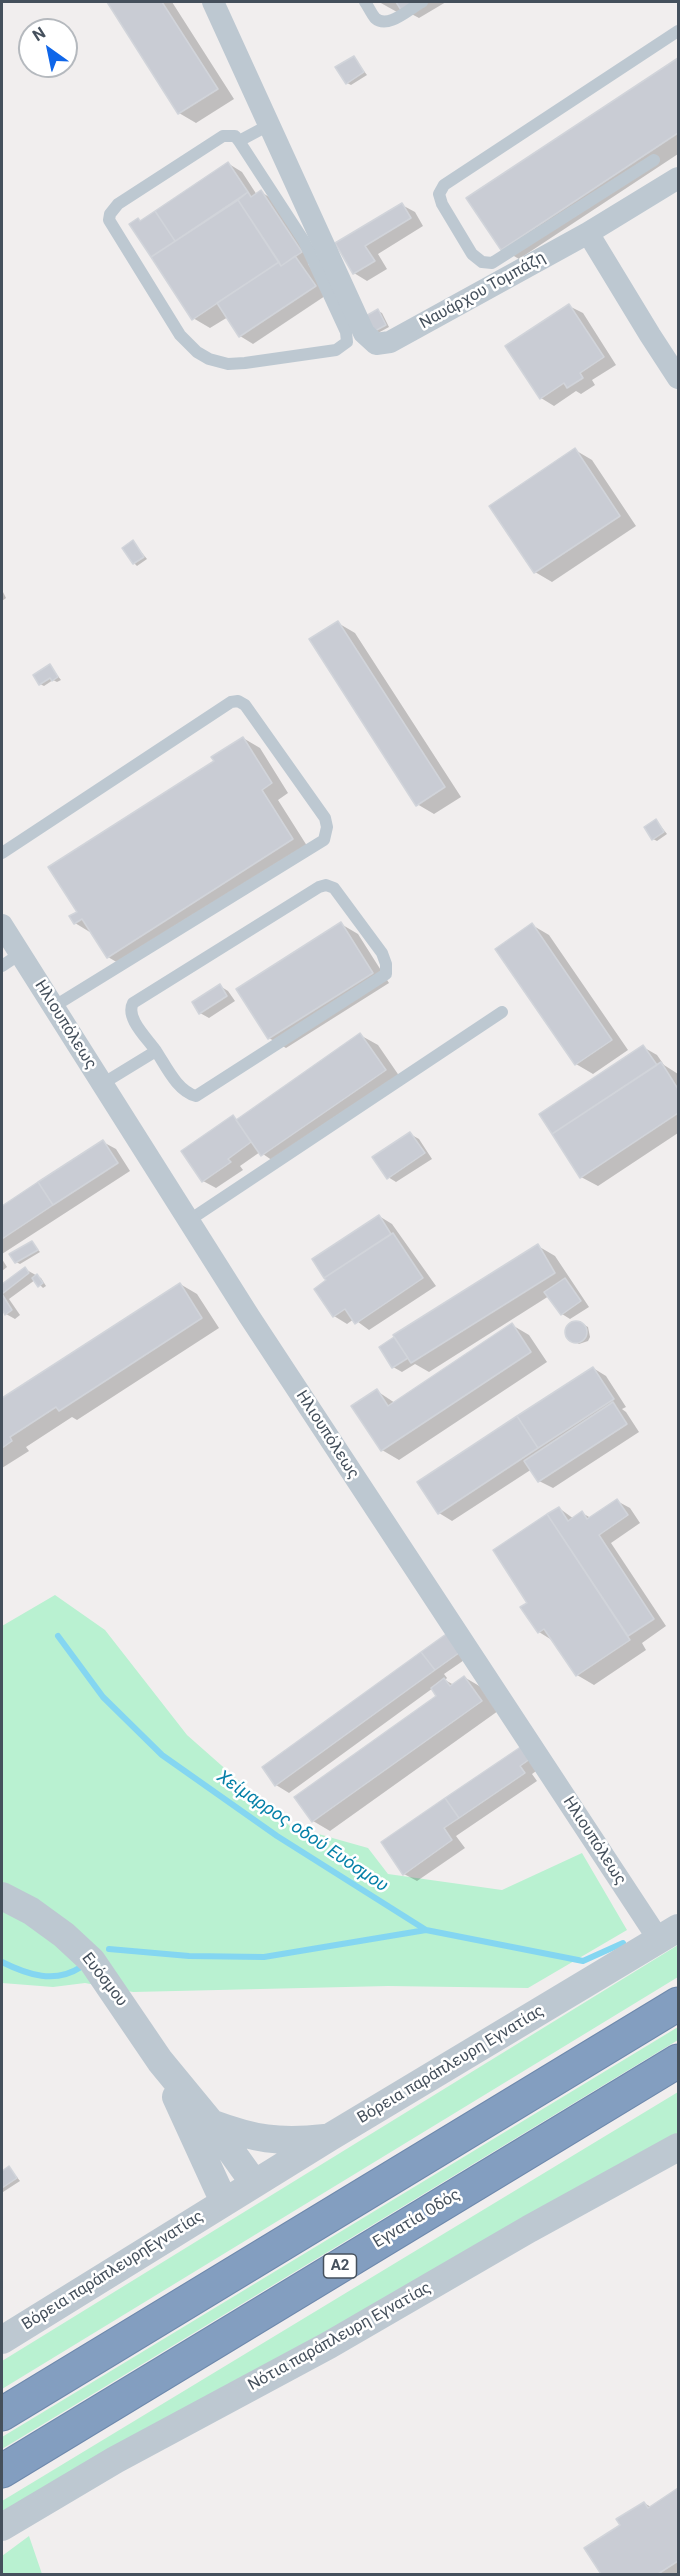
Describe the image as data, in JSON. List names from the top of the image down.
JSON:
{
  "streets": {
    "highway": ["Εγνατία Οδός", "Α2"],
    "street": [
      "Ναυάρχου Τομπάζη",
      "Ηλιουπόλεως",
      "Ευόσμου",
      "Βόρεια παράπλευρη Εγνατίας",
      "Βόρεια παράπλευρηΕγνατίας",
      "Νότια παράπλευρη Εγνατίας"
    ]
  },
  "crossings": [
    ["Ηλιουπόλεως", "Βόρεια παράπλευρη Εγνατίας"],
    ["Βόρεια παράπλευρη Εγνατίας", "Βόρεια παράπλευρηΕγνατίας"]
  ],
  "water": ["Χείμαρρος οδού Ευόσμου"],
  "north": "top left"
}
